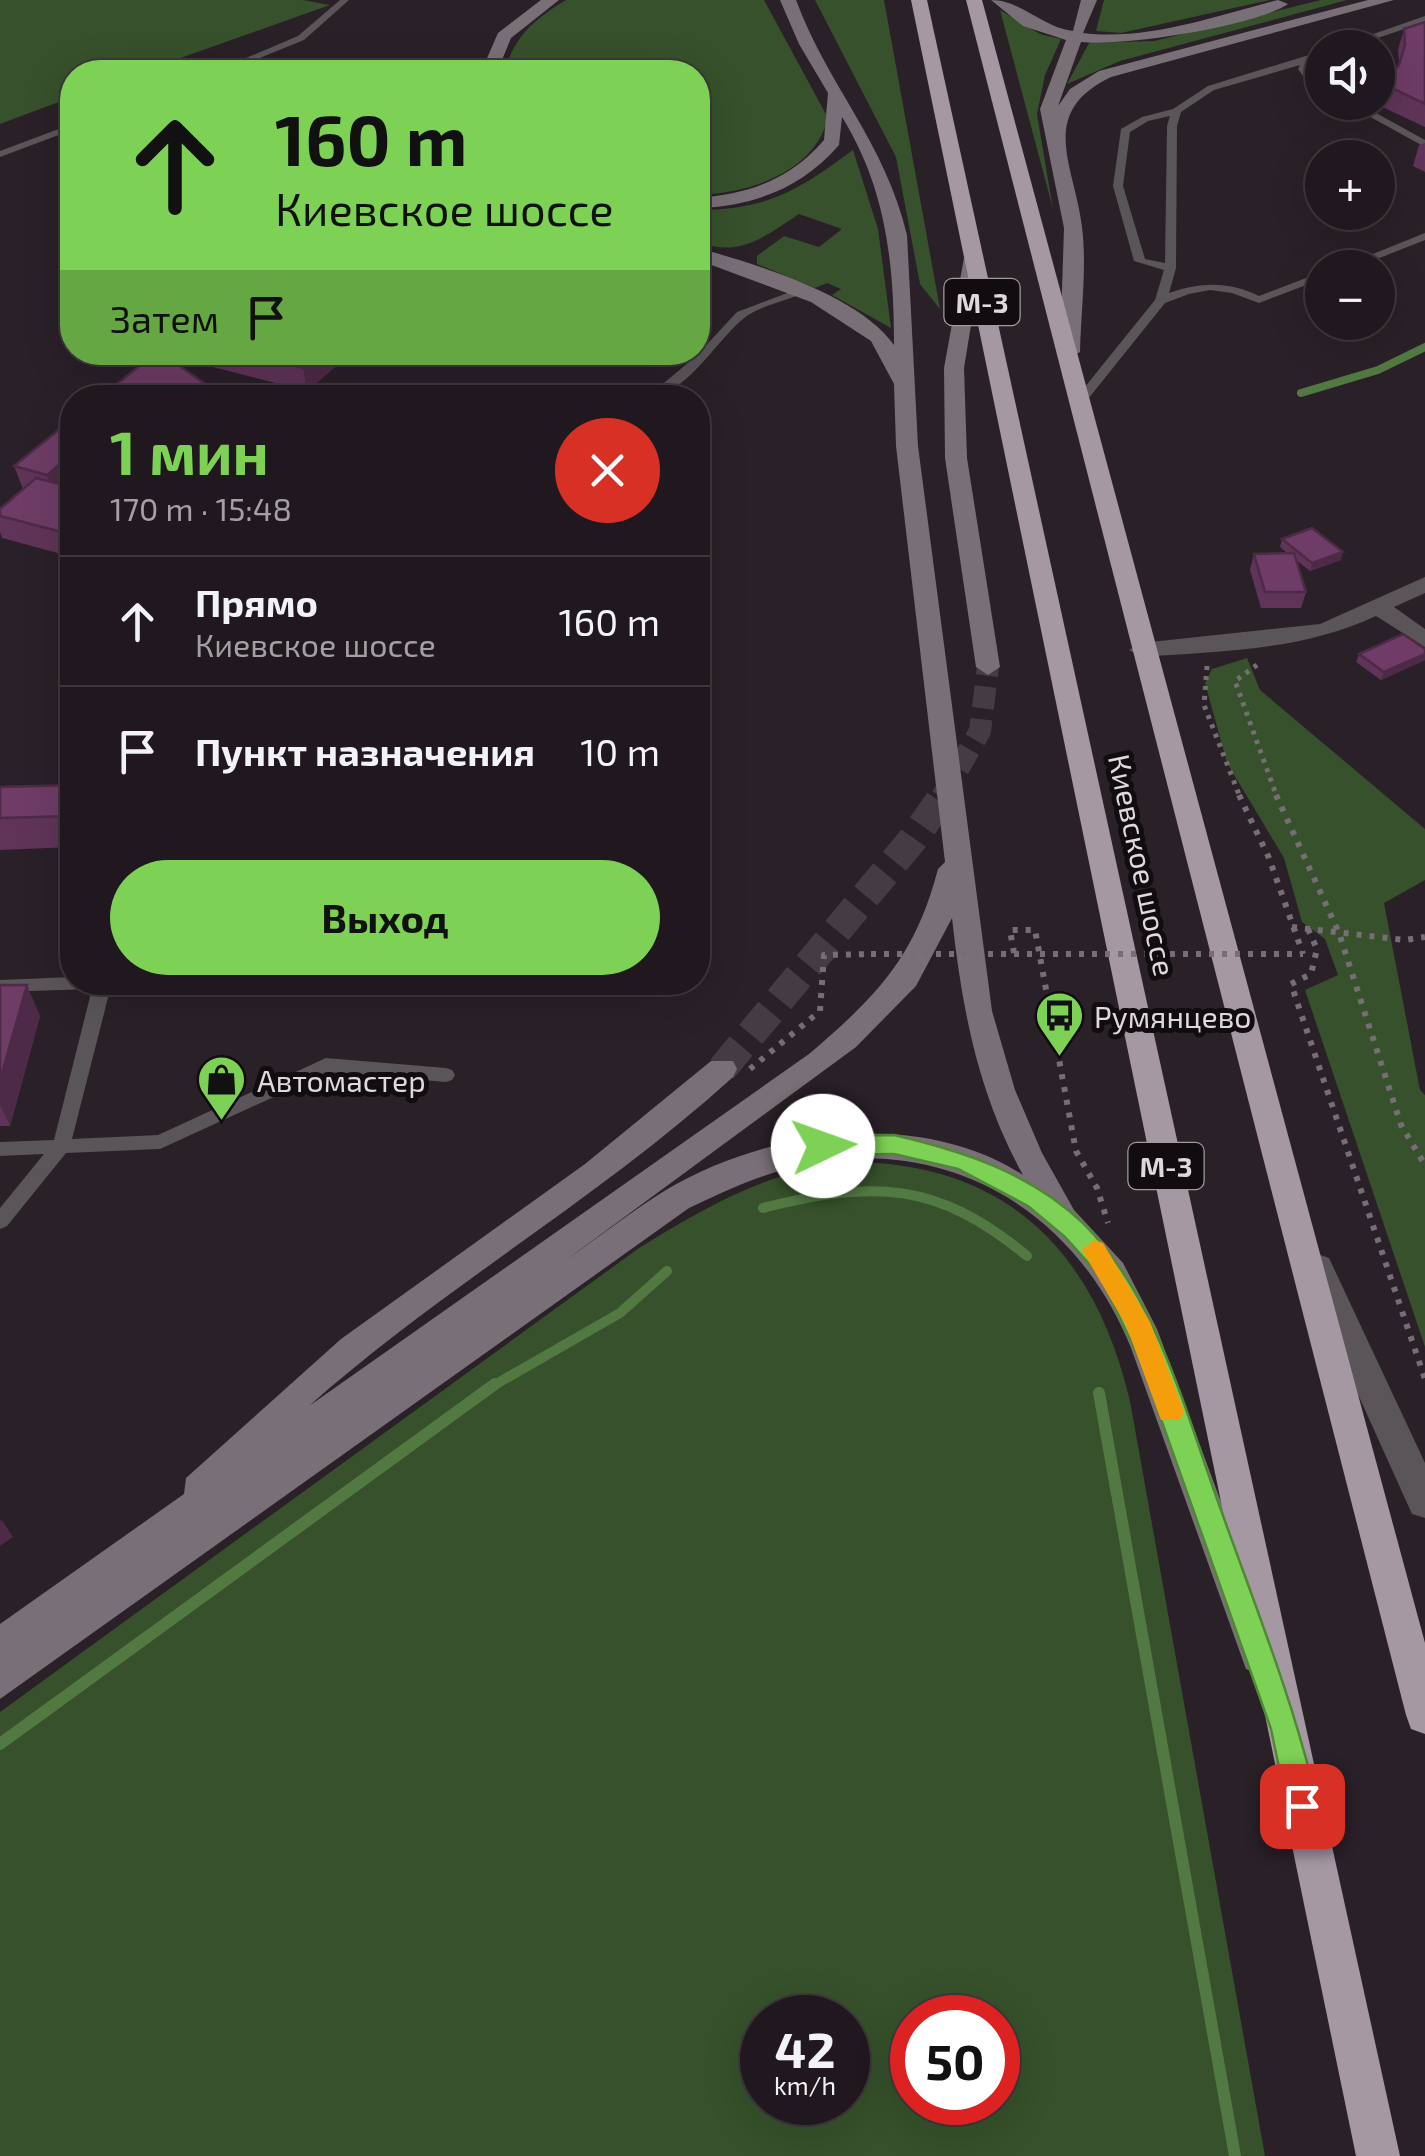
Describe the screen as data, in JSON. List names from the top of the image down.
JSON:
{
  "streets": {
    "highway": ["М-3", "Киевское шоссе"]
  },
  "places": {
    "bus stop": ["Румянцево"],
    "shop": ["Автомастер"]
  },
  "page": {
    "map_buttons": ["+", "−"],
    "turn": ["160 m", "Киевское шоссе"],
    "then": "Затем",
    "heading": ["1 мин", "170 m · 15:48"],
    "list": [
      {
        "name": "Прямо",
        "note": "Киевское шоссе",
        "value": "160 m"
      },
      {
        "name": "Пункт назначения",
        "value": "10 m"
      }
    ],
    "buttons": "Выход",
    "speed": "42 km/h",
    "limit": "50"
  }
}
